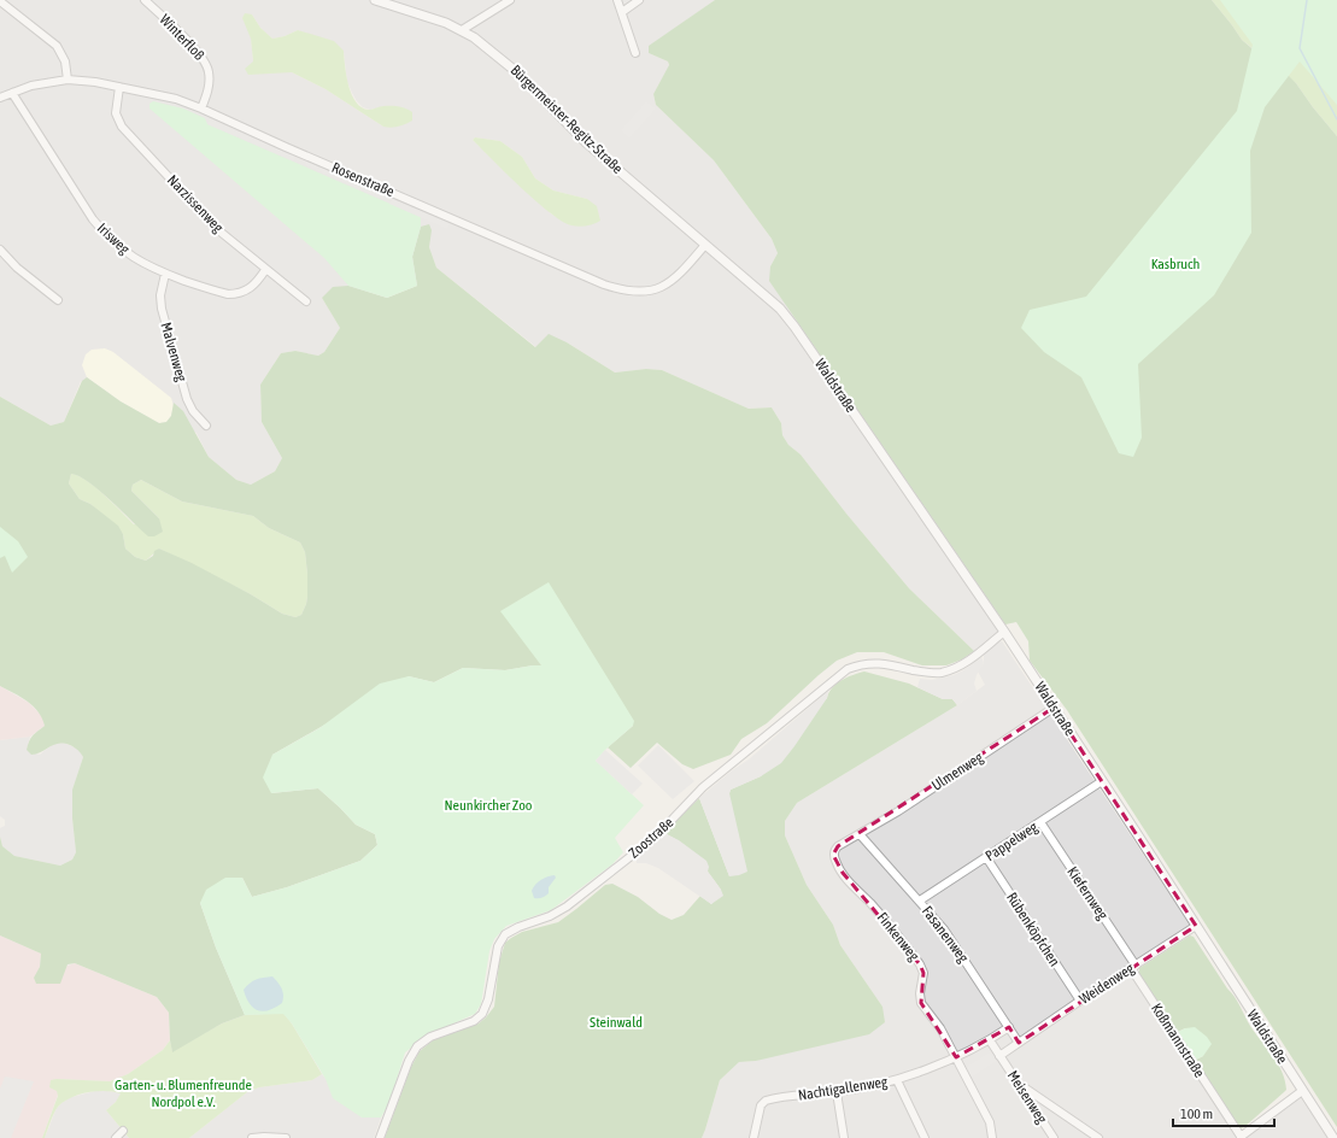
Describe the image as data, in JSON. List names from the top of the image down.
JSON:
{
  "streets": {
    "street": [
      "Winterfloß",
      "Bürgermeister-Regitz-Straße",
      "Rosenstraße",
      "Narzissenweg",
      "Irisweg",
      "Malvenweg",
      "Waldstraße",
      "Ulmenweg",
      "Zoostraße",
      "Pappelweg",
      "Kiefernweg",
      "Rübenköpfchen",
      "Fasanenweg",
      "Finkenweg",
      "Weidenweg",
      "Koßmannstraße",
      "Nachtigallenweg",
      "Meisenweg"
    ]
  },
  "crossings": [
    ["Winterfloß", "Rosenstraße"],
    ["Bürgermeister-Regitz-Straße", "Rosenstraße"],
    ["Bürgermeister-Regitz-Straße", "Waldstraße"],
    ["Rosenstraße", "Narzissenweg"],
    ["Rosenstraße", "Irisweg"],
    ["Narzissenweg", "Irisweg"],
    ["Irisweg", "Malvenweg"],
    ["Waldstraße", "Ulmenweg"],
    ["Waldstraße", "Zoostraße"],
    ["Waldstraße", "Pappelweg"],
    ["Waldstraße", "Weidenweg"],
    ["Ulmenweg", "Fasanenweg"],
    ["Ulmenweg", "Finkenweg"],
    ["Pappelweg", "Kiefernweg"],
    ["Pappelweg", "Rübenköpfchen"],
    ["Pappelweg", "Fasanenweg"],
    ["Kiefernweg", "Weidenweg"],
    ["Kiefernweg", "Koßmannstraße"],
    ["Rübenköpfchen", "Weidenweg"],
    ["Fasanenweg", "Finkenweg"],
    ["Fasanenweg", "Weidenweg"],
    ["Fasanenweg", "Nachtigallenweg"],
    ["Finkenweg", "Nachtigallenweg"],
    ["Weidenweg", "Koßmannstraße"],
    ["Weidenweg", "Meisenweg"],
    ["Nachtigallenweg", "Meisenweg"]
  ],
  "parks": [
    "Kasbruch",
    "Neunkircher Zoo",
    "Steinwald",
    "Garten- u. Blumenfreunde Nordpol e.V."
  ],
  "scale_bar": "100 m"
}
